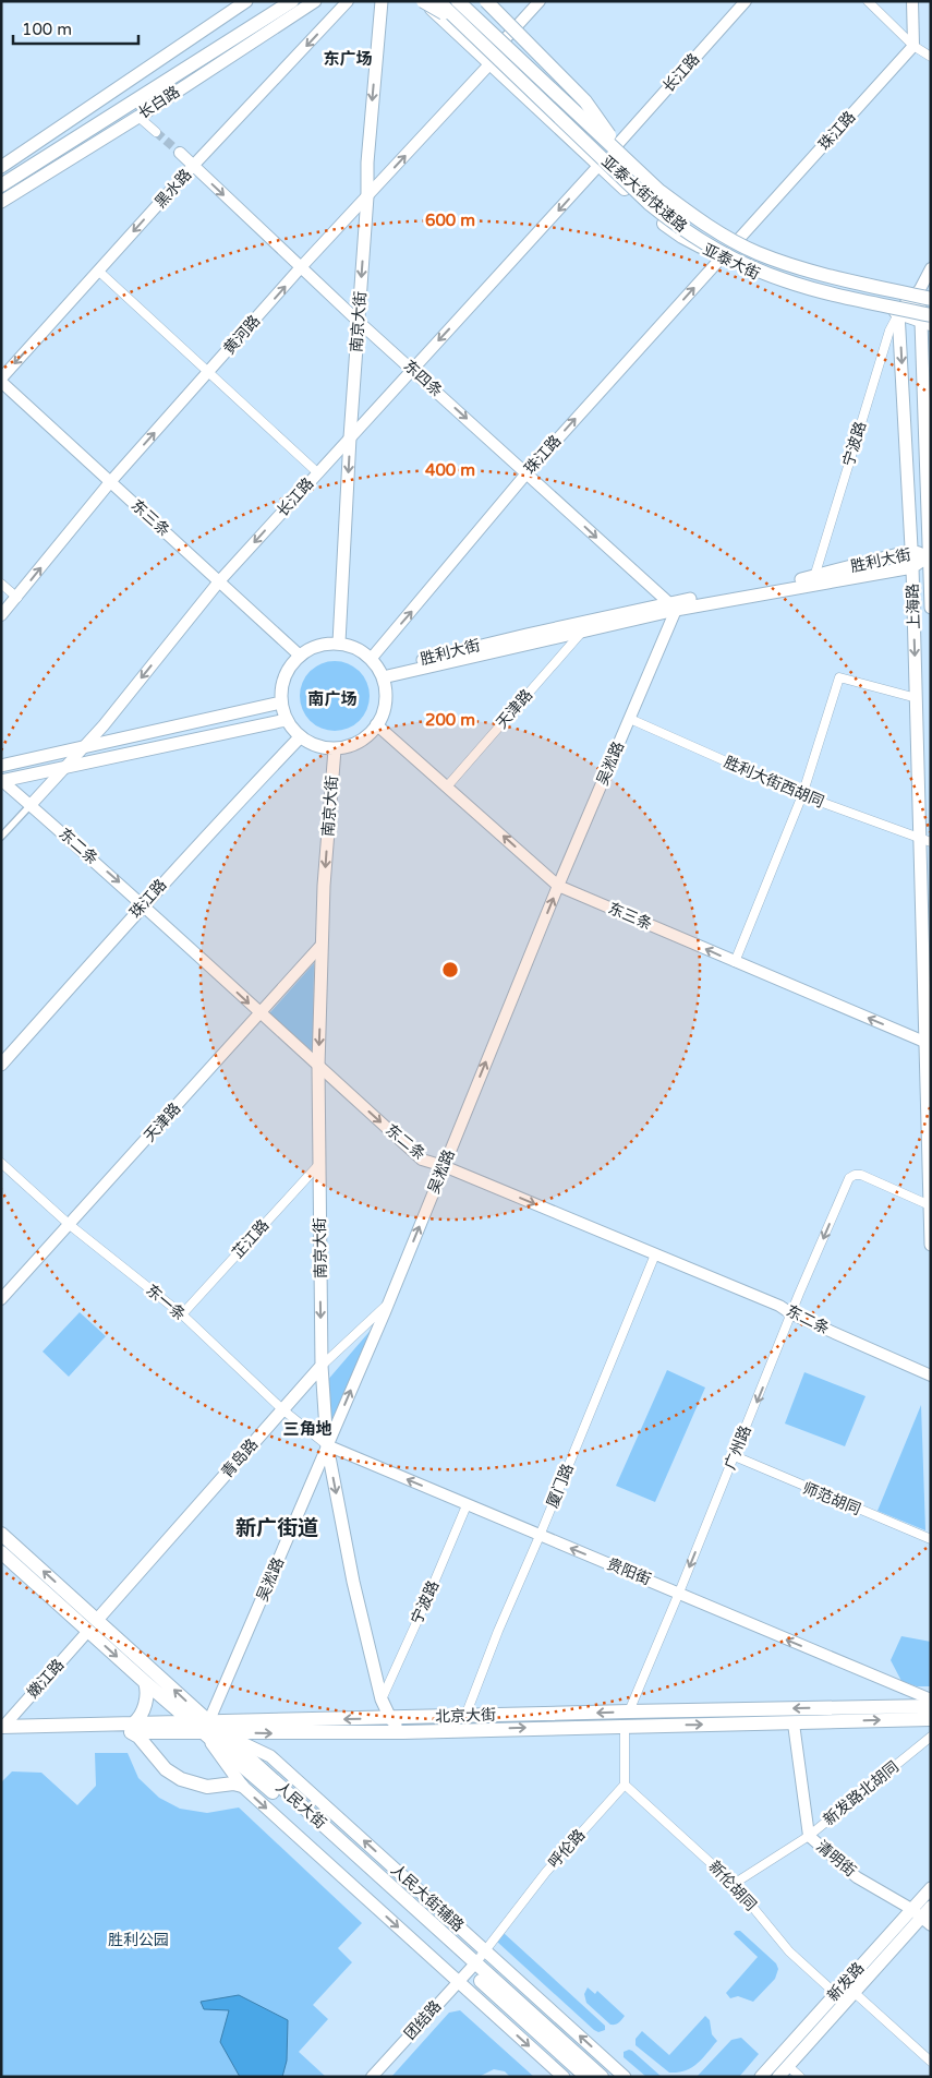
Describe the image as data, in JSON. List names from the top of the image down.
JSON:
{
  "streets": {
    "main road": [
      "长白路",
      "珠江路",
      "亚泰大街快速路",
      "亚泰大街",
      "南京大街",
      "胜利大街",
      "上海路",
      "青岛路",
      "北京大街",
      "人民大街",
      "人民大街辅路",
      "新发路"
    ],
    "street": [
      "长江路",
      "黑水路",
      "黄河路",
      "东四条",
      "宁波路",
      "东三条",
      "天津路",
      "吴淞路",
      "胜利大街西胡同",
      "东二条",
      "芷江路",
      "东一条",
      "广州路",
      "厦门路",
      "师范胡同",
      "贵阳街",
      "嫩江路",
      "新发路北胡同",
      "呼伦路",
      "清明街",
      "新伦胡同",
      "团结路"
    ]
  },
  "crossings": [
    ["长江路", "亚泰大街"],
    ["长江路", "南京大街"],
    ["长江路", "东四条"],
    ["长江路", "东三条"],
    ["长江路", "东二条"],
    ["珠江路", "亚泰大街"],
    ["珠江路", "南京大街"],
    ["珠江路", "东四条"],
    ["珠江路", "东三条"],
    ["珠江路", "胜利大街"],
    ["珠江路", "东二条"],
    ["黑水路", "东四条"],
    ["黑水路", "东三条"],
    ["亚泰大街快速路", "亚泰大街"],
    ["亚泰大街快速路", "上海路"],
    ["亚泰大街", "黄河路"],
    ["亚泰大街", "宁波路"],
    ["亚泰大街", "上海路"],
    ["南京大街", "黄河路"],
    ["南京大街", "东四条"],
    ["南京大街", "宁波路"],
    ["南京大街", "东三条"],
    ["南京大街", "胜利大街"],
    ["南京大街", "天津路"],
    ["南京大街", "吴淞路"],
    ["南京大街", "东二条"],
    ["南京大街", "芷江路"],
    ["南京大街", "东一条"],
    ["南京大街", "青岛路"],
    ["南京大街", "贵阳街"],
    ["南京大街", "北京大街"],
    ["黄河路", "东四条"],
    ["黄河路", "东三条"],
    ["东四条", "胜利大街"],
    ["东四条", "吴淞路"],
    ["宁波路", "胜利大街"],
    ["宁波路", "上海路"],
    ["宁波路", "贵阳街"],
    ["东三条", "胜利大街"],
    ["东三条", "上海路"],
    ["东三条", "天津路"],
    ["东三条", "吴淞路"],
    ["胜利大街", "上海路"],
    ["胜利大街", "天津路"],
    ["胜利大街", "吴淞路"],
    ["上海路", "胜利大街西胡同"],
    ["上海路", "广州路"],
    ["天津路", "东二条"],
    ["天津路", "东一条"],
    ["吴淞路", "胜利大街西胡同"],
    ["吴淞路", "东二条"],
    ["吴淞路", "东一条"],
    ["吴淞路", "青岛路"],
    ["吴淞路", "贵阳街"],
    ["吴淞路", "北京大街"],
    ["吴淞路", "人民大街"],
    ["东二条", "广州路"],
    ["东二条", "厦门路"],
    ["芷江路", "东一条"],
    ["东一条", "青岛路"],
    ["东一条", "贵阳街"],
    ["广州路", "师范胡同"],
    ["广州路", "贵阳街"],
    ["广州路", "北京大街"],
    ["青岛路", "嫩江路"],
    ["青岛路", "人民大街"],
    ["厦门路", "贵阳街"],
    ["厦门路", "北京大街"],
    ["嫩江路", "北京大街"],
    ["嫩江路", "人民大街"],
    ["北京大街", "人民大街"],
    ["北京大街", "清明街"],
    ["北京大街", "人民大街辅路"],
    ["新发路北胡同", "清明街"],
    ["新发路北胡同", "新伦胡同"],
    ["人民大街", "呼伦路"],
    ["人民大街", "人民大街辅路"],
    ["人民大街", "团结路"],
    ["呼伦路", "新伦胡同"],
    ["呼伦路", "人民大街辅路"],
    ["呼伦路", "团结路"],
    ["清明街", "新发路"],
    ["新伦胡同", "新发路"]
  ],
  "one_way": [
    "长江路",
    "珠江路",
    "黑水路",
    "南京大街",
    "黄河路",
    "东四条",
    "东三条",
    "吴淞路",
    "东二条",
    "广州路",
    "贵阳街"
  ],
  "districts": [
    "东广场",
    "南广场",
    "三角地",
    "新广街道"
  ],
  "parks": ["胜利公园"],
  "scale_bar": "100 m",
  "rings": ["600 m", "400 m", "200 m"]
}
